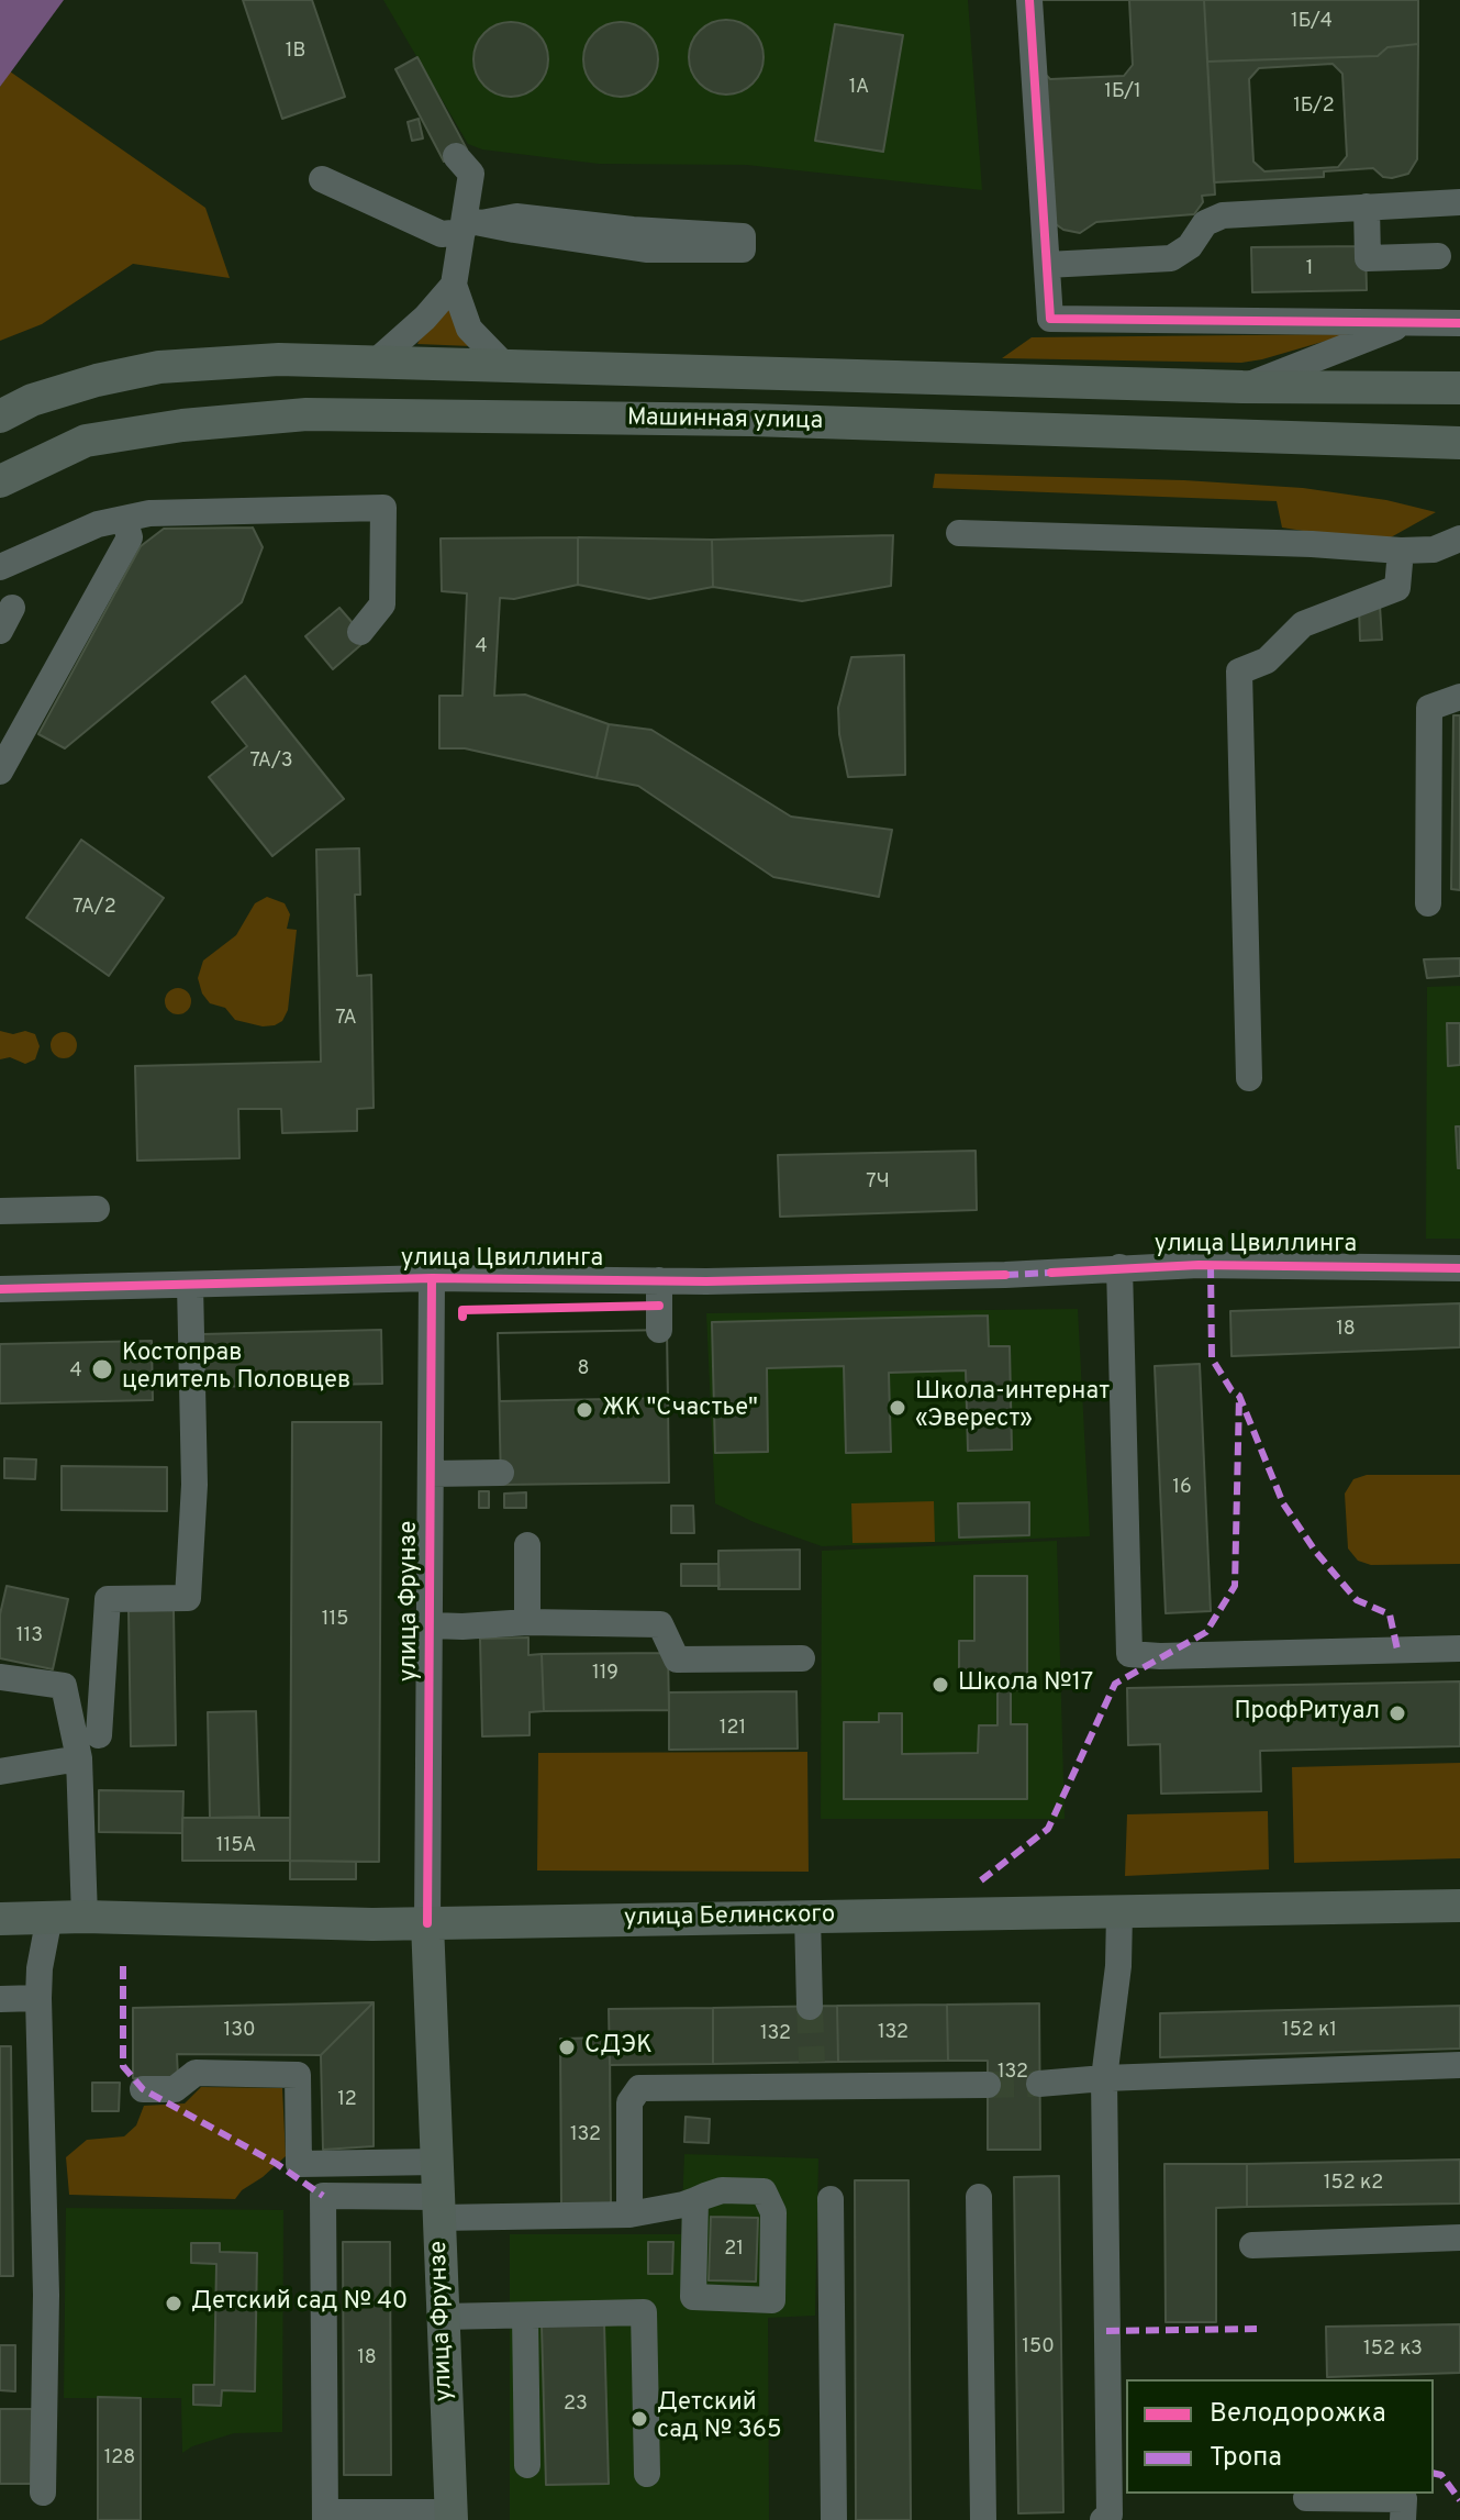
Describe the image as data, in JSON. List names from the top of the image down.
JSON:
{
  "streets": {
    "main road": ["Машинная улица", "улица Фрунзе", "улица Белинского"],
    "street": ["улица Цвиллинга"]
  },
  "crossings": [
    ["улица Цвиллинга", "улица Фрунзе"],
    ["улица Фрунзе", "улица Белинского"]
  ],
  "places": [
    "Костоправ целитель Половцев",
    "Школа-интернат «Эверест»",
    "ЖК \"Счастье\"",
    "Школа №17",
    "ПрофРитуал",
    "СДЭК",
    "Детский сад № 40",
    "Детский сад № 365"
  ],
  "house_numbers": [
    "1Б/4",
    "1В",
    "1А",
    "1Б/1",
    "1Б/2",
    "1",
    "4",
    "7А/3",
    "7А/2",
    "7А",
    "7Ч",
    "18",
    "8",
    "4",
    "16",
    "115",
    "113",
    "119",
    "121",
    "115А",
    "130",
    "152 к1",
    "132",
    "132",
    "132",
    "12",
    "132",
    "152 к2",
    "21",
    "150",
    "152 к3",
    "18",
    "23",
    "128"
  ],
  "legend": ["Велодорожка", "Тропа"]
}
